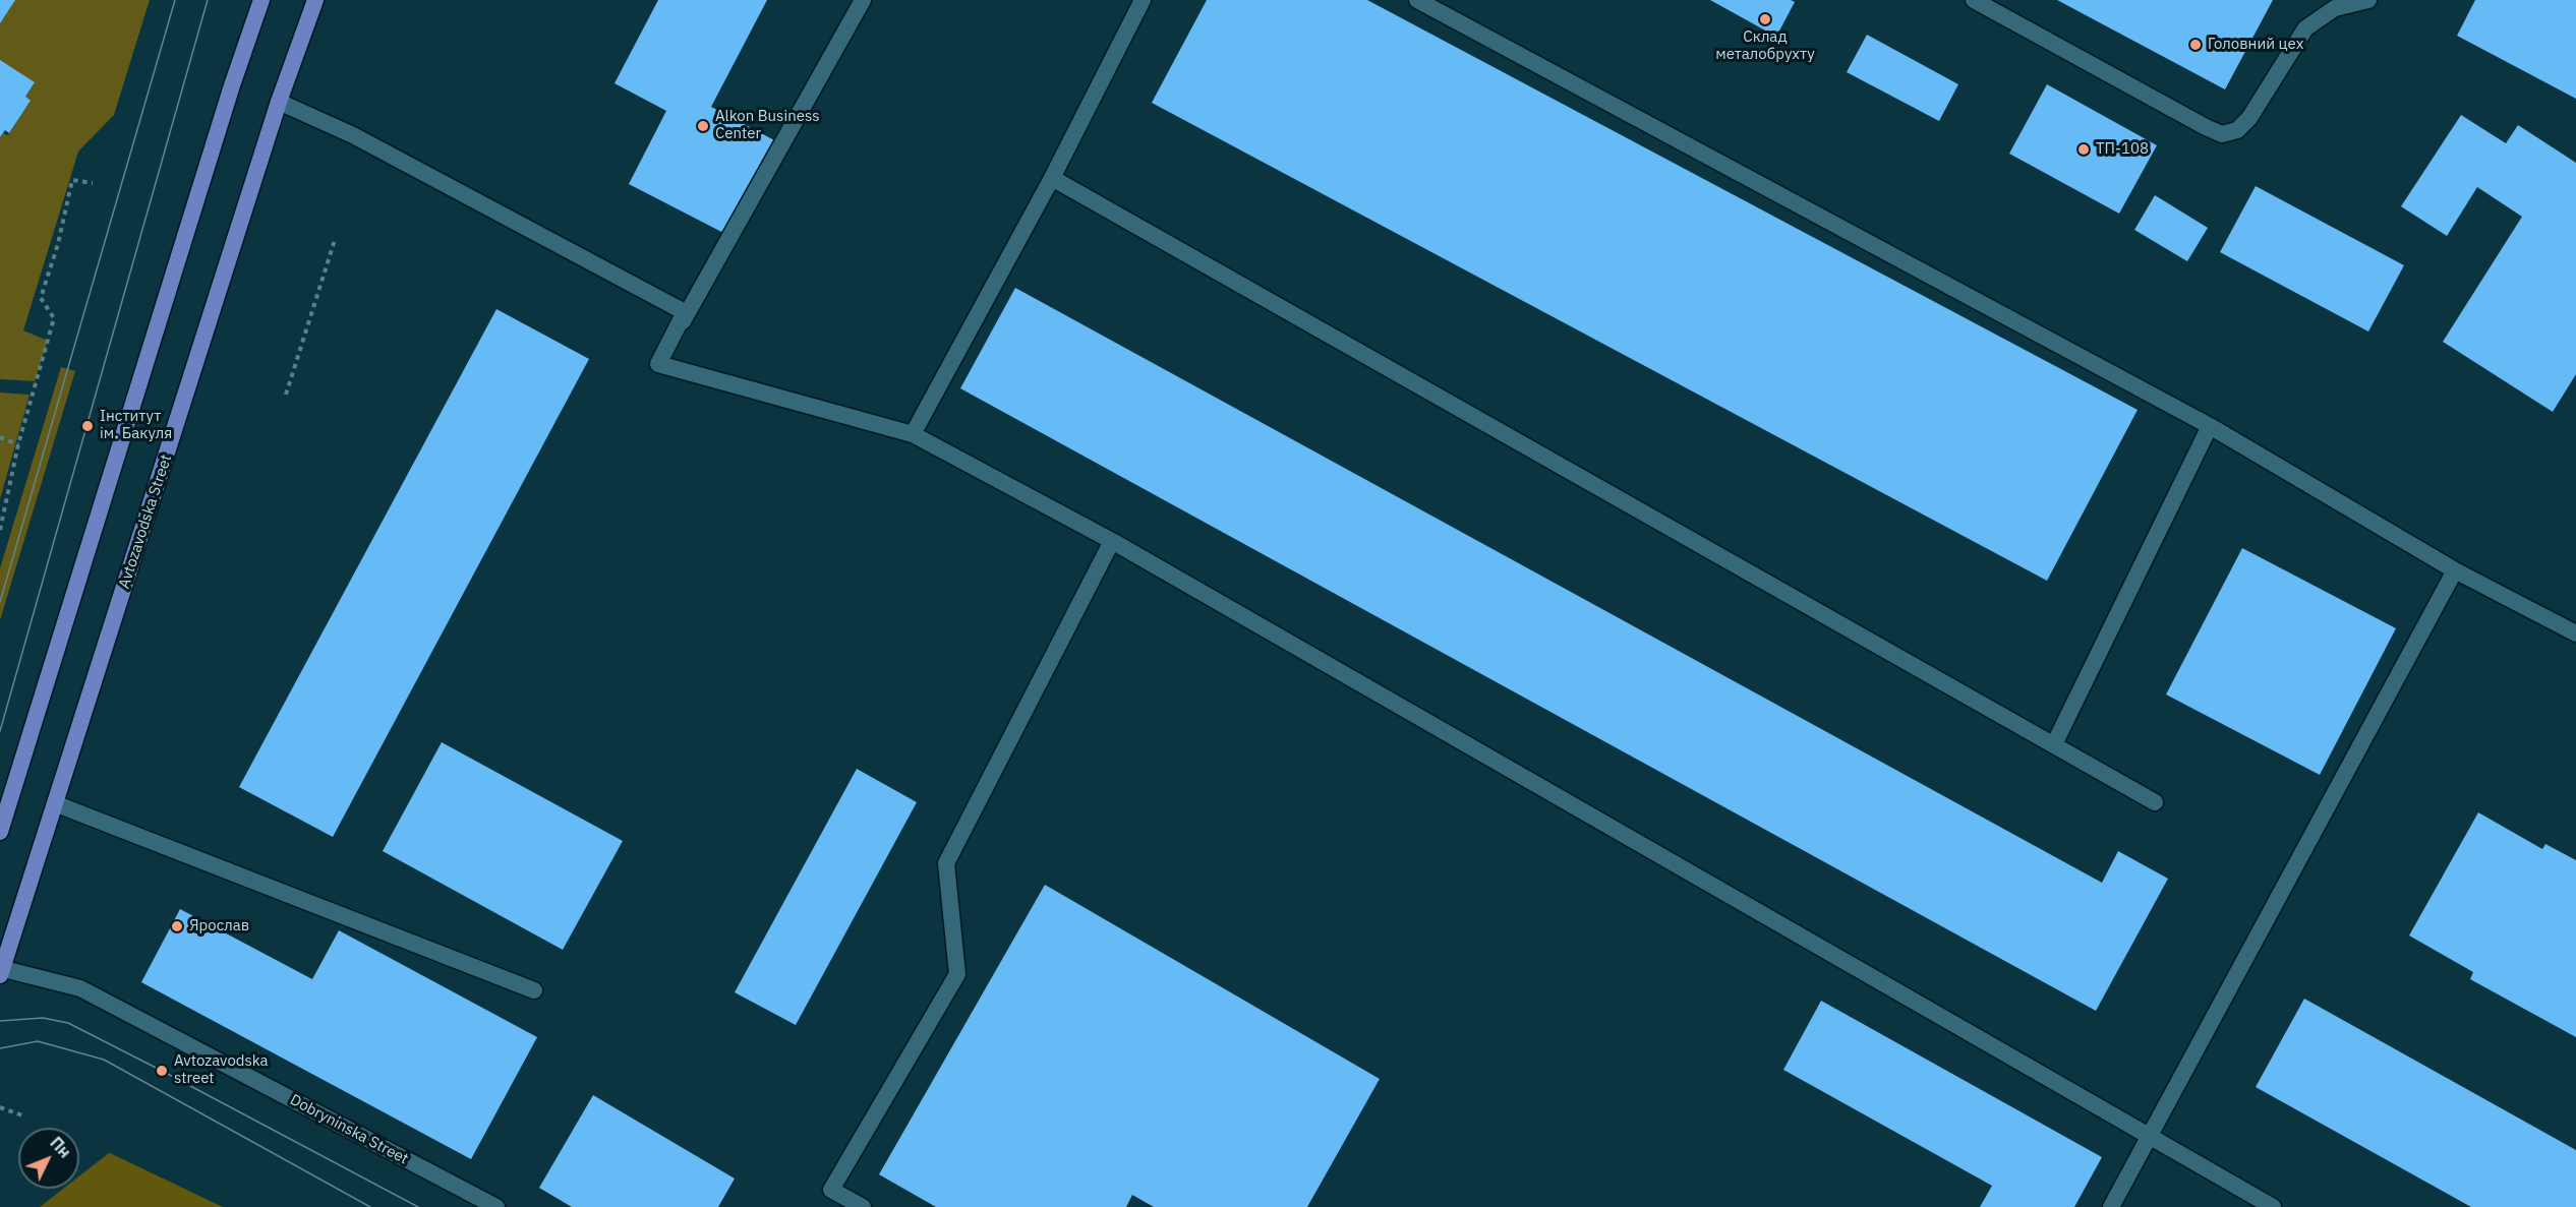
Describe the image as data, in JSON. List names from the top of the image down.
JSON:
{
  "streets": {
    "main road": ["Avtozavodska Street"],
    "street": ["Dobryninska Street"]
  },
  "crossings": [
    ["Avtozavodska Street", "Dobryninska Street"]
  ],
  "places": [
    "Склад металобрухту",
    "Головний цех",
    "Alkon Business Center",
    "ТП-108",
    "Інститут ім. Бакуля",
    "Ярослав",
    "Avtozavodska street"
  ],
  "north": "top right"
}
